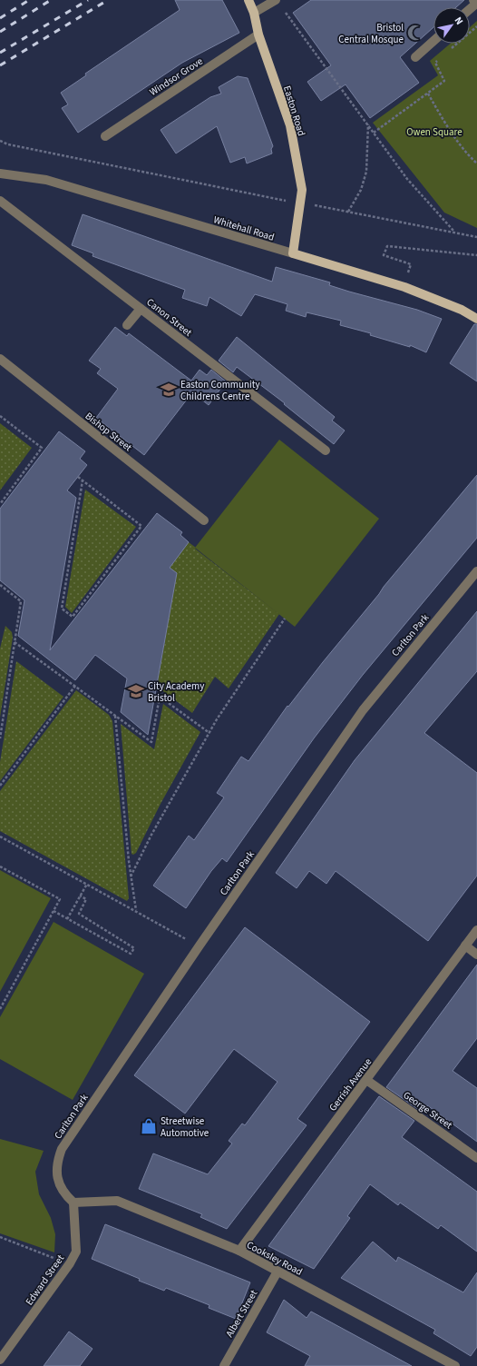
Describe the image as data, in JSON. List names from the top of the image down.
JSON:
{
  "streets": {
    "main road": ["Easton Road", "Whitehall Road"],
    "street": [
      "Windsor Grove",
      "Canon Street",
      "Bishop Street",
      "Carlton Park",
      "Gerrish Avenue",
      "George Street",
      "Cooksley Road",
      "Edward Street",
      "Albert Street"
    ]
  },
  "crossings": [
    ["Windsor Grove", "Easton Road"],
    ["Easton Road", "Whitehall Road"],
    ["Carlton Park", "Cooksley Road"],
    ["Carlton Park", "Edward Street"],
    ["Gerrish Avenue", "George Street"],
    ["Gerrish Avenue", "Cooksley Road"],
    ["Cooksley Road", "Edward Street"],
    ["Cooksley Road", "Albert Street"]
  ],
  "parks": ["Owen Square"],
  "places": {
    "mosque": ["Bristol Central Mosque"],
    "school or university": ["Easton Community Childrens Centre", "City Academy Bristol"],
    "shop": ["Streetwise Automotive"]
  },
  "north": "top right"
}
